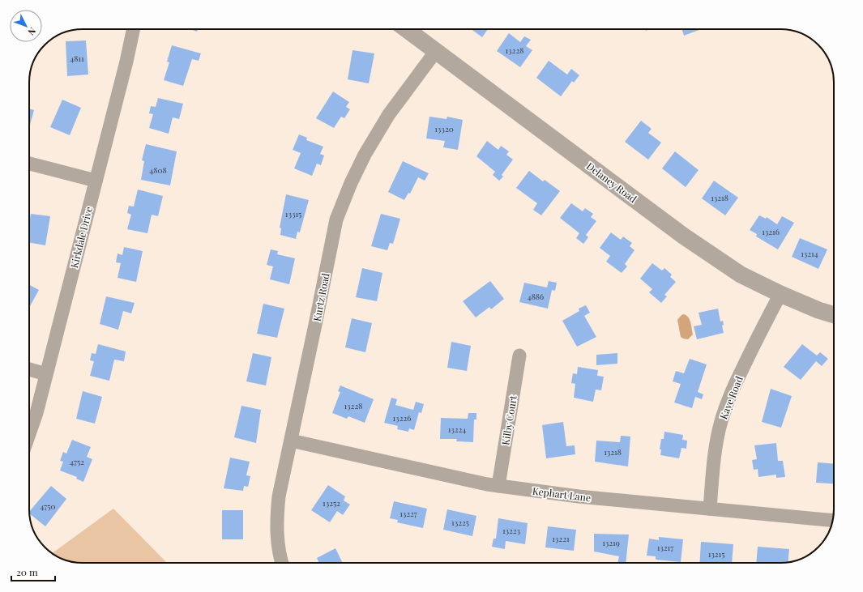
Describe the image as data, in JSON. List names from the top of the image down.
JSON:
{
  "streets": {
    "street": [
      "Delaney Road",
      "Kirkdale Drive",
      "Kurtz Road",
      "Kaye Road",
      "Kilby Court",
      "Kephart Lane"
    ]
  },
  "crossings": [
    ["Delaney Road", "Kurtz Road"],
    ["Delaney Road", "Kaye Road"],
    ["Kurtz Road", "Kephart Lane"],
    ["Kaye Road", "Kephart Lane"],
    ["Kilby Court", "Kephart Lane"]
  ],
  "house_numbers": [
    "13228",
    "4811",
    "13320",
    "4808",
    "13218",
    "13315",
    "13216",
    "13214",
    "4886",
    "13228",
    "13226",
    "13224",
    "13218",
    "4752",
    "13252",
    "4750",
    "13227",
    "13225",
    "13223",
    "13221",
    "13219",
    "13217",
    "13215"
  ],
  "scale_bar": "20 m",
  "north": "bottom right"
}
